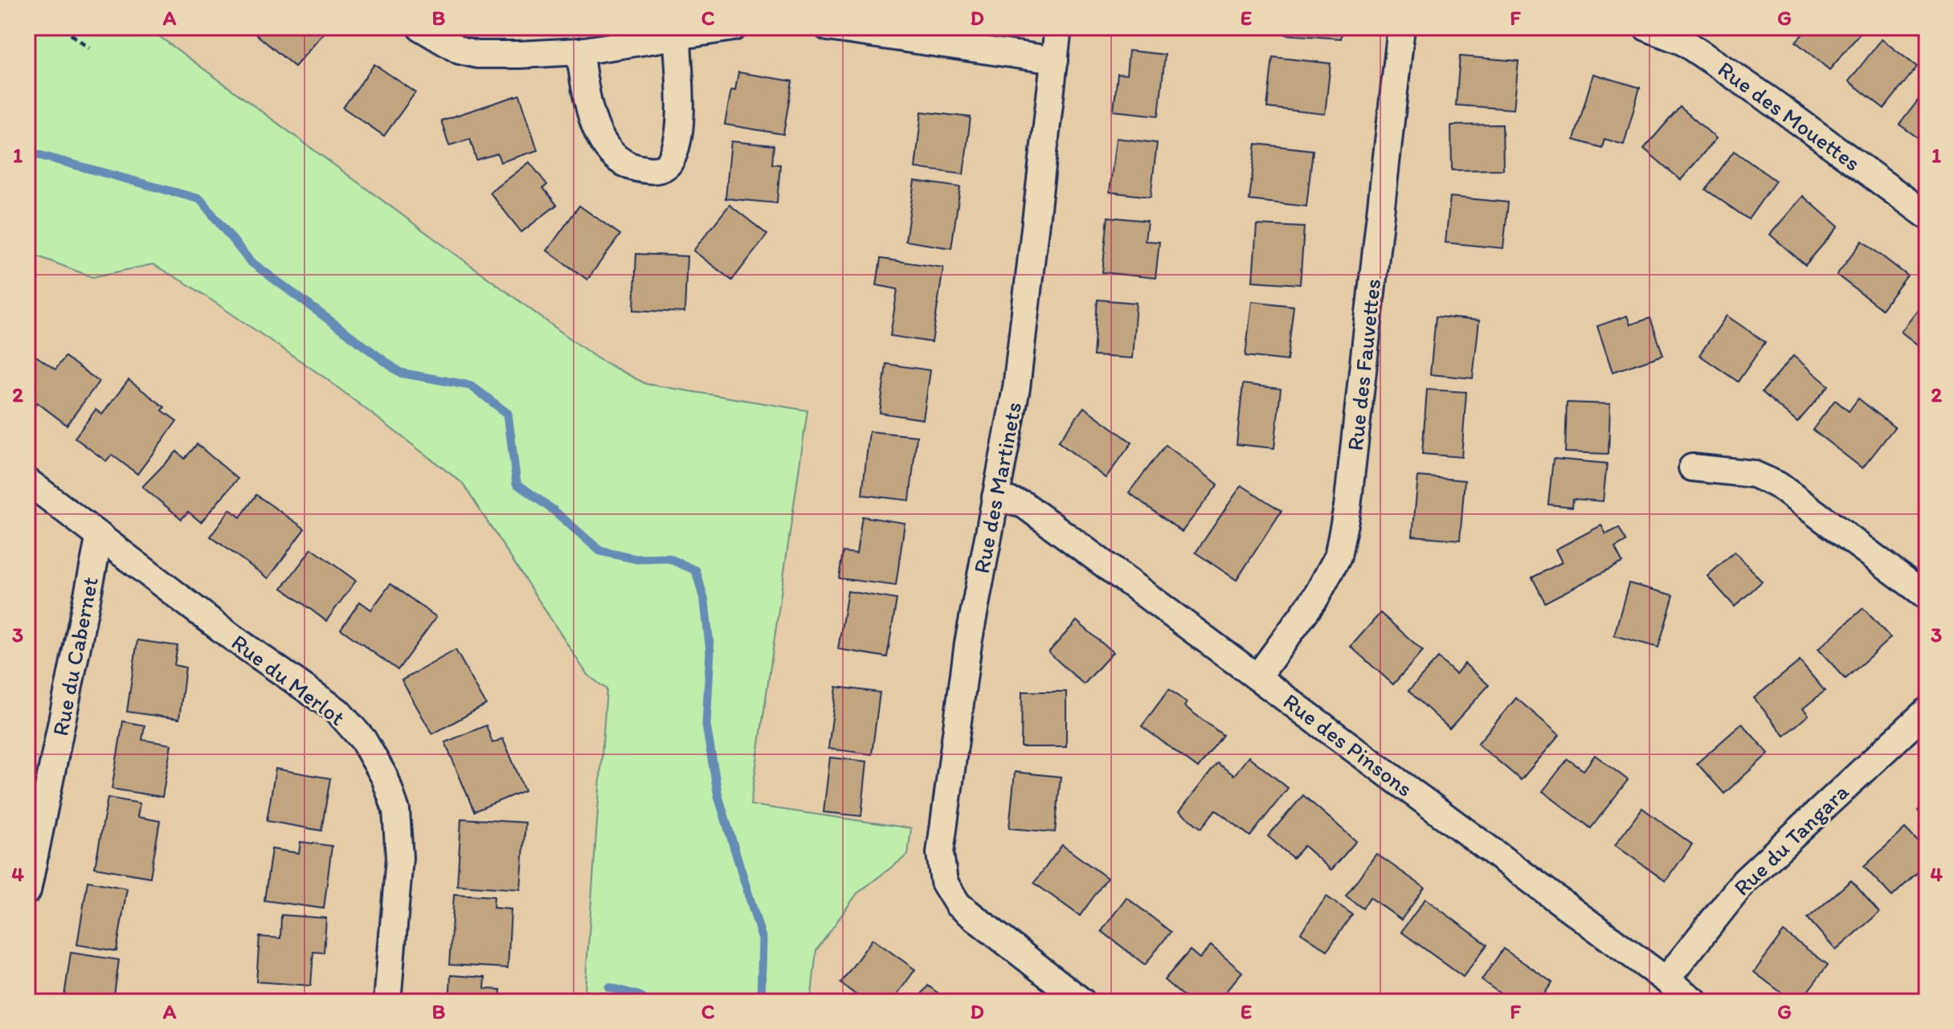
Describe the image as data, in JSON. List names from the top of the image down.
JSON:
{
  "streets": {
    "street": [
      "Rue des Mouettes",
      "Rue des Fauvettes",
      "Rue des Martinets",
      "Rue du Cabernet",
      "Rue du Merlot",
      "Rue des Pinsons",
      "Rue du Tangara"
    ]
  },
  "crossings": [
    ["Rue des Fauvettes", "Rue des Pinsons"],
    ["Rue des Martinets", "Rue des Pinsons"],
    ["Rue du Cabernet", "Rue du Merlot"],
    ["Rue des Pinsons", "Rue du Tangara"]
  ],
  "grid": {
    "columns": [
      "A",
      "B",
      "C",
      "D",
      "E",
      "F",
      "G"
    ],
    "rows": [
      "1",
      "2",
      "3",
      "4"
    ]
  }
}
